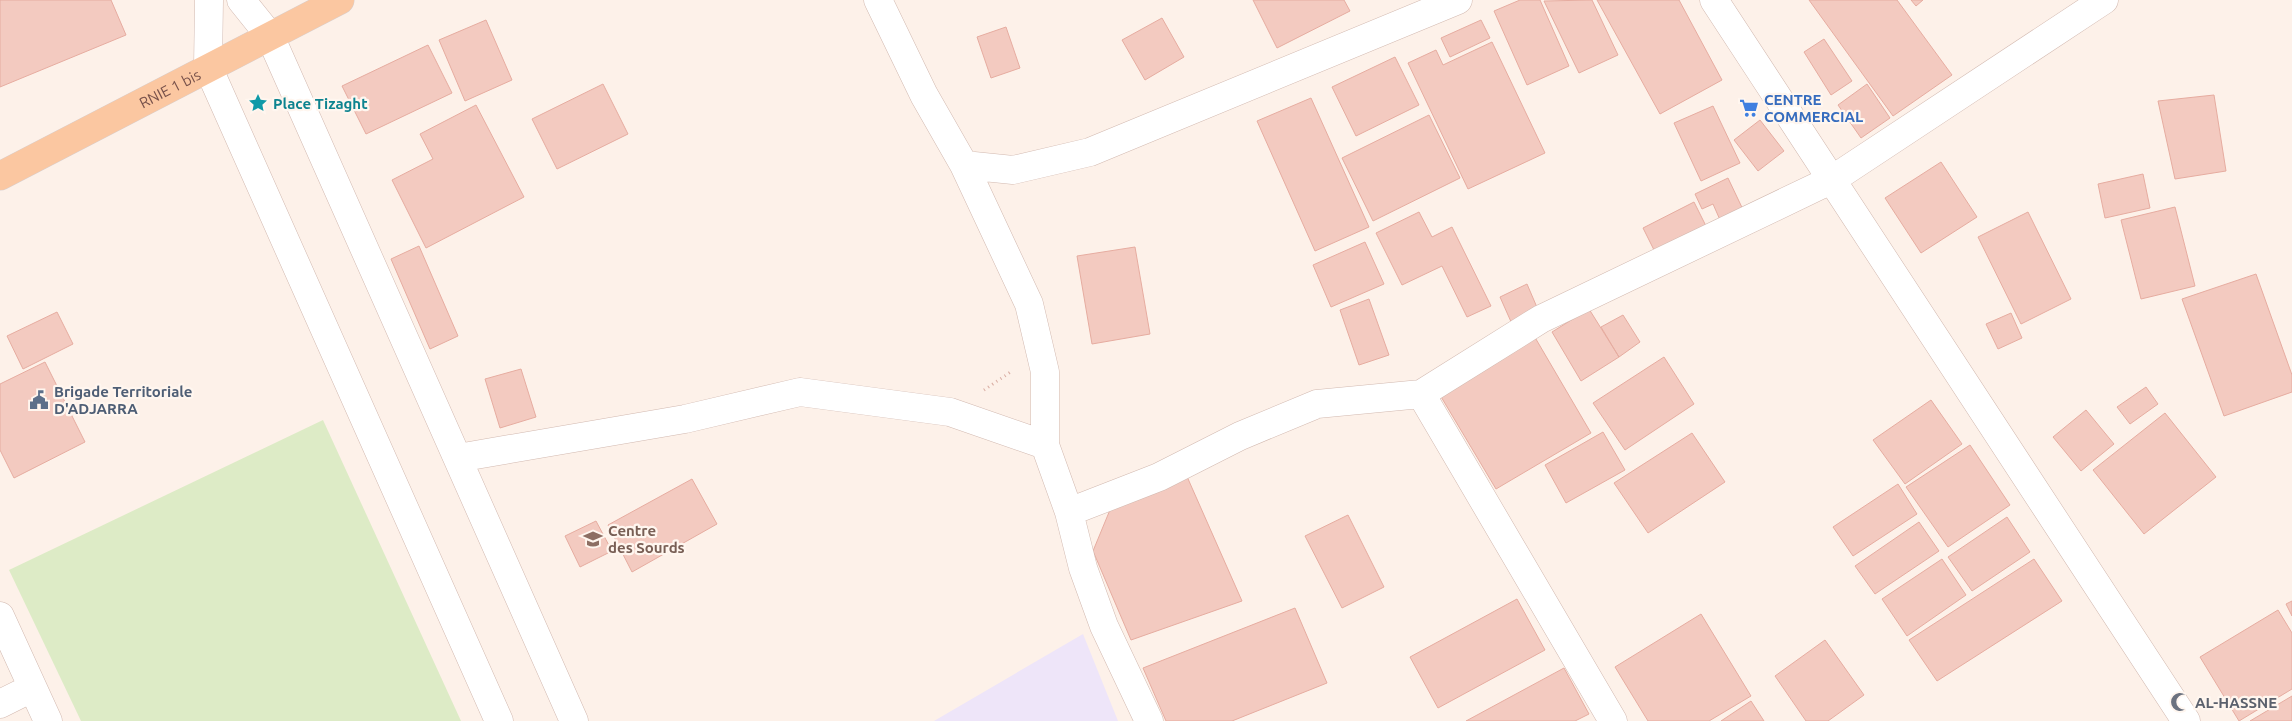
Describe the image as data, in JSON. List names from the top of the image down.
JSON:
{
  "streets": {
    "main road": ["RNIE 1 bis"]
  },
  "places": {
    "place": ["Place Tizaght"],
    "supermarket": ["CENTRE COMMERCIAL"],
    "public building": ["Brigade Territoriale D'ADJARRA"],
    "school or university": ["Centre des Sourds"],
    "mosque": ["AL-HASSNE"]
  }
}
